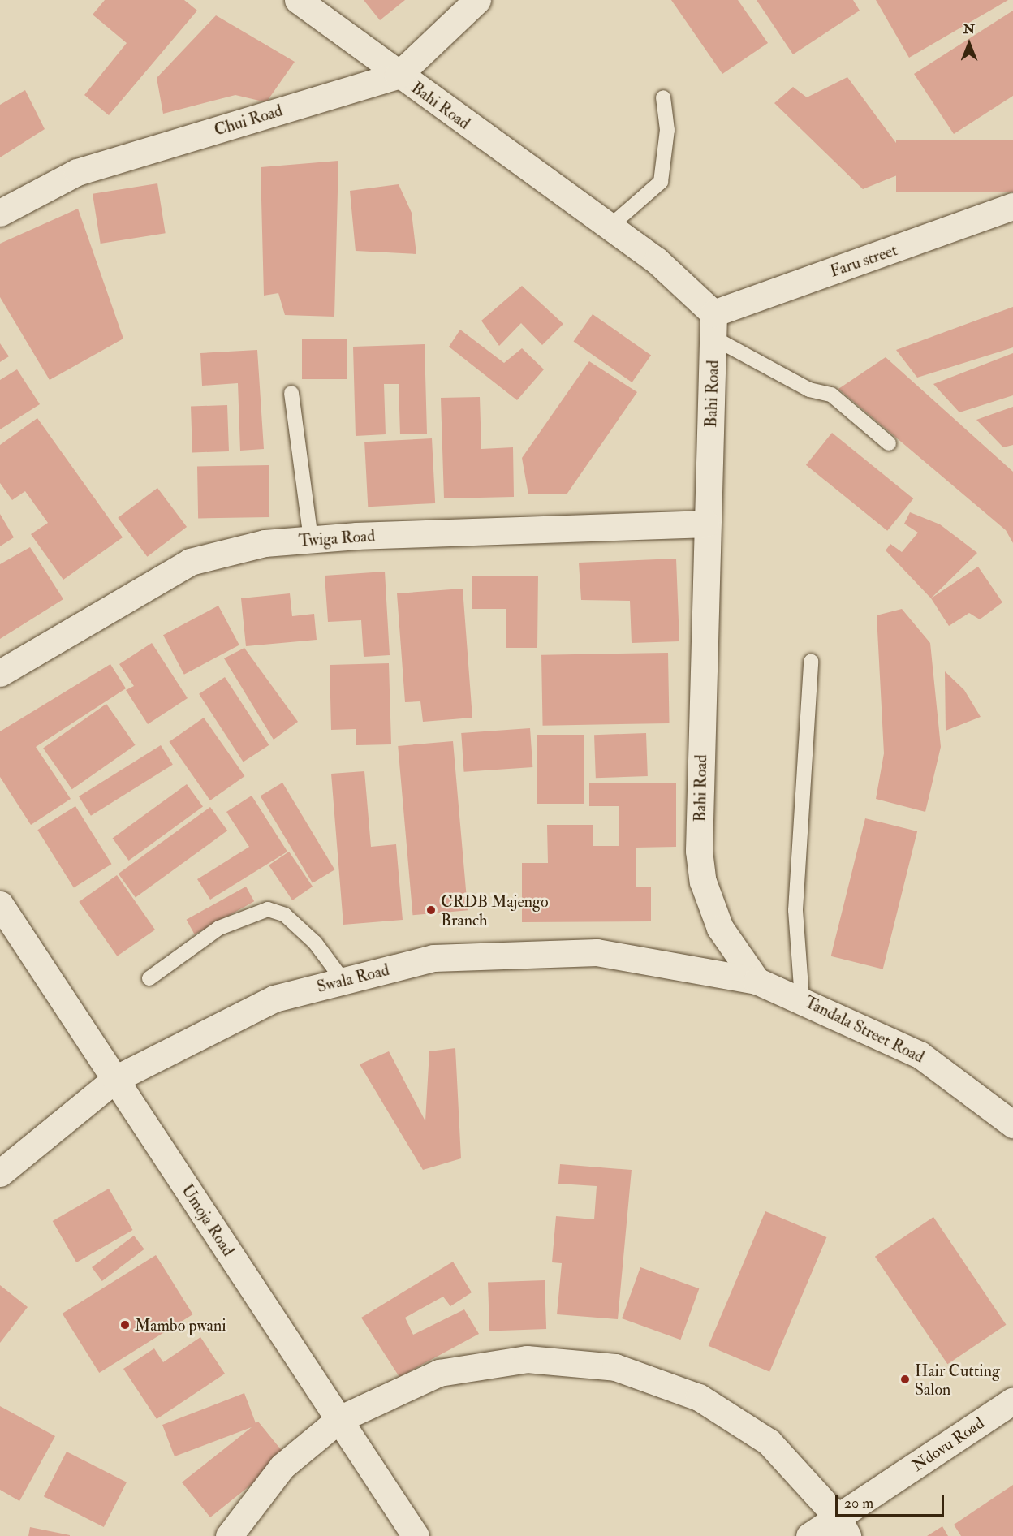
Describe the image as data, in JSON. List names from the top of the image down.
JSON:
{
  "streets": {
    "street": [
      "Bahi Road",
      "Chui Road",
      "Faru street",
      "Twiga Road",
      "Swala Road",
      "Tandala Street Road",
      "Umoja Road",
      "Ndovu Road"
    ]
  },
  "crossings": [
    ["Bahi Road", "Chui Road"],
    ["Bahi Road", "Faru street"],
    ["Bahi Road", "Twiga Road"],
    ["Bahi Road", "Swala Road"],
    ["Bahi Road", "Tandala Street Road"],
    ["Swala Road", "Tandala Street Road"],
    ["Swala Road", "Umoja Road"]
  ],
  "places": ["CRDB Majengo Branch", "Mambo pwani", "Hair Cutting Salon"],
  "scale_bar": "20 m",
  "north": "top"
}
